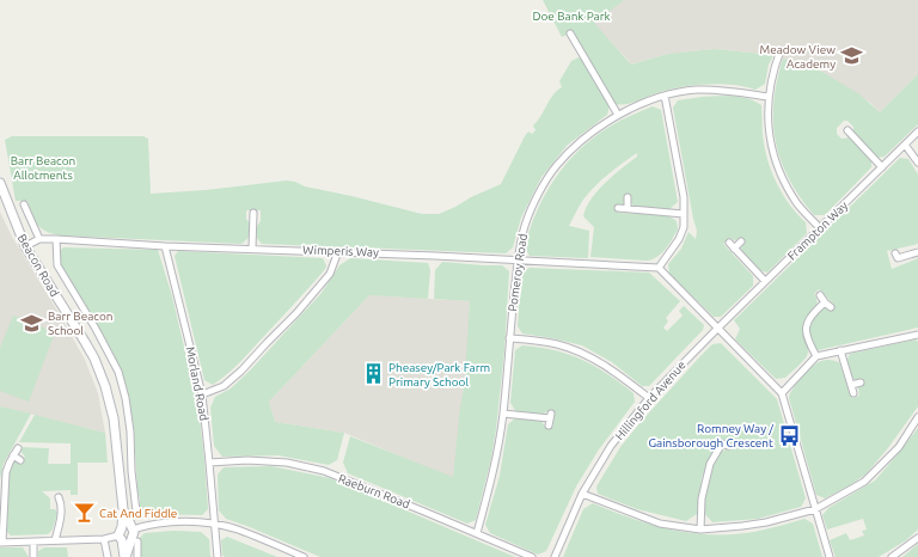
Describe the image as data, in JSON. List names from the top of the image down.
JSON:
{
  "streets": {
    "main road": ["Beacon Road"],
    "street": [
      "Frampton Way",
      "Wimperis Way",
      "Pomeroy Road",
      "Morland Road",
      "Hillingford Avenue",
      "Raeburn Road"
    ]
  },
  "crossings": [
    ["Frampton Way", "Hillingford Avenue"],
    ["Wimperis Way", "Beacon Road"],
    ["Wimperis Way", "Pomeroy Road"],
    ["Wimperis Way", "Morland Road"],
    ["Pomeroy Road", "Raeburn Road"],
    ["Morland Road", "Raeburn Road"]
  ],
  "parks": ["Doe Bank Park", "Barr Beacon Allotments"],
  "places": {
    "school or university": ["Meadow View Academy", "Barr Beacon School"],
    "building": ["Pheasey/Park Farm Primary School"],
    "bus stop": ["Romney Way / Gainsborough Crescent"],
    "bar": ["Cat And Fiddle"]
  }
}
